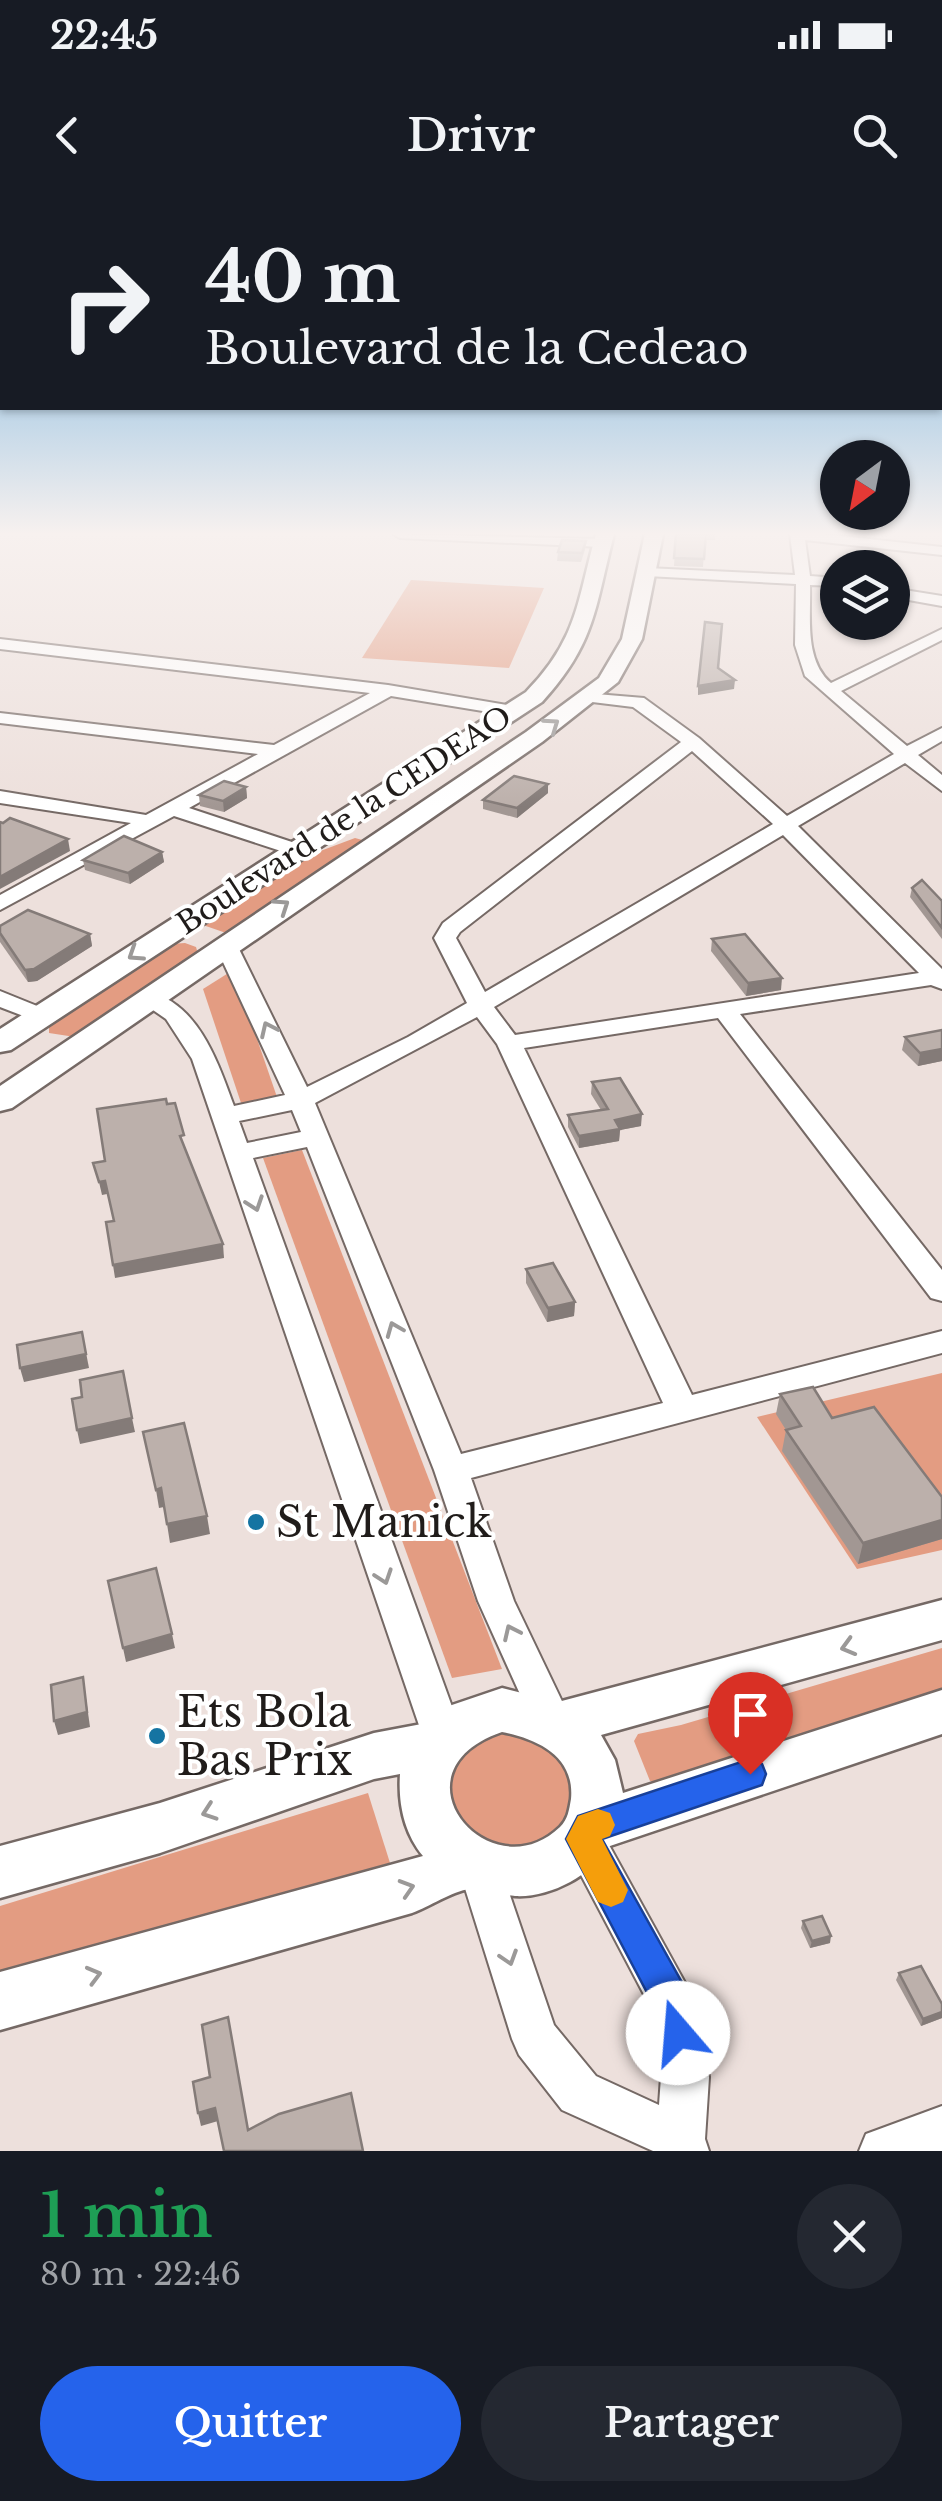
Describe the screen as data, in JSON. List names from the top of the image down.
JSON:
{
  "streets": {
    "main road": ["Boulevard de la CEDEAO"]
  },
  "places": ["St Manick", "Ets Bola Bas Prix"],
  "north": "bottom left",
  "page": {
    "status": "22:45",
    "header": "Drivr",
    "turn": ["40 m", "Boulevard de la Cedeao"],
    "heading": ["1 min", "80 m · 22:46"],
    "buttons": ["Quitter", "Partager"]
  }
}
